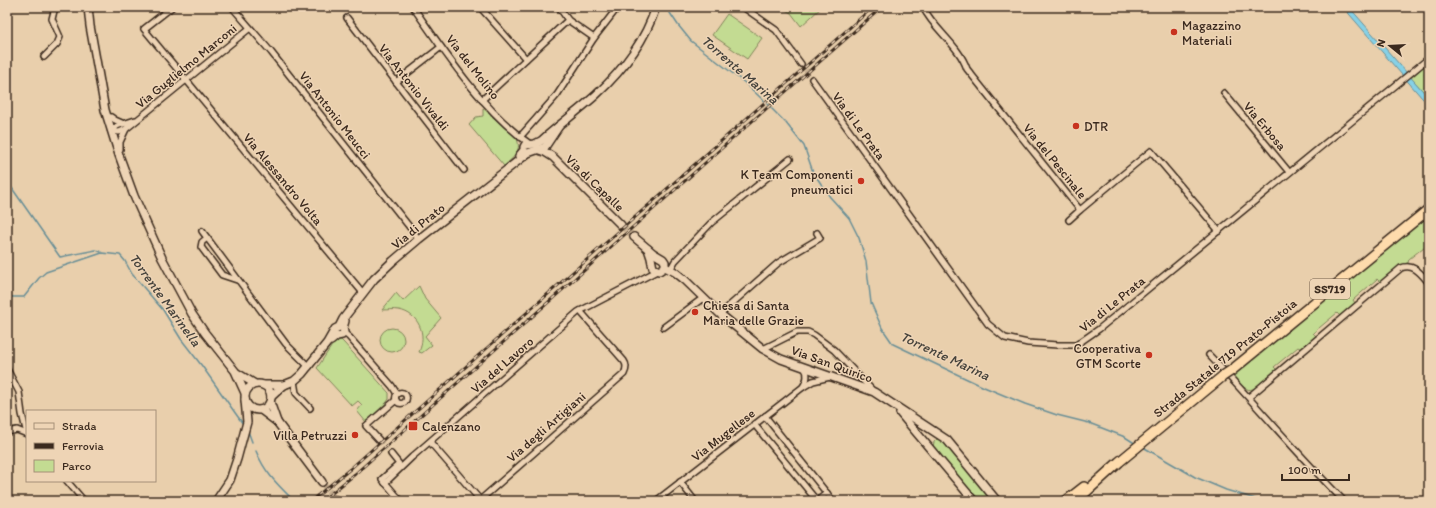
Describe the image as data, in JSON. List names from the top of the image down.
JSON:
{
  "streets": {
    "highway": ["SS719", "Strada Statale 719 Prato-Pistoia"],
    "main road": ["Via di Capalle", "Via di Prato", "Via San Quirico"],
    "street": [
      "Via Guglielmo Marconi",
      "Via del Molino",
      "Via Antonio Vivaldi",
      "Via Antonio Meucci",
      "Via di Le Prata",
      "Via Erbosa",
      "Via del Pescinale",
      "Via Alessandro Volta",
      "Via del Lavoro",
      "Via degli Artigiani",
      "Via Mugellese"
    ]
  },
  "crossings": [
    ["Via Guglielmo Marconi", "Via Antonio Meucci"],
    ["Via Guglielmo Marconi", "Via Alessandro Volta"],
    ["Via del Molino", "Via di Prato"],
    ["Via Antonio Meucci", "Via di Prato"],
    ["Via di Le Prata", "Via Erbosa"],
    ["Via di Le Prata", "Via del Pescinale"],
    ["Via Alessandro Volta", "Via di Prato"],
    ["Via di Capalle", "Via di Prato"],
    ["Via San Quirico", "Via Mugellese"],
    ["Via del Lavoro", "Via degli Artigiani"]
  ],
  "water": ["Torrente Marina", "Torrente Marinella"],
  "places": {
    "other": [
      "Magazzino Materiali",
      "DTR",
      "K Team Componenti pneumatici",
      "Chiesa di Santa Maria delle Grazie",
      "Cooperativa GTM Scorte",
      "Villa Petruzzi"
    ],
    "transit": ["Calenzano"]
  },
  "legend": ["Strada", "Ferrovia", "Parco"],
  "scale_bar": "100 m",
  "north": "left"
}
